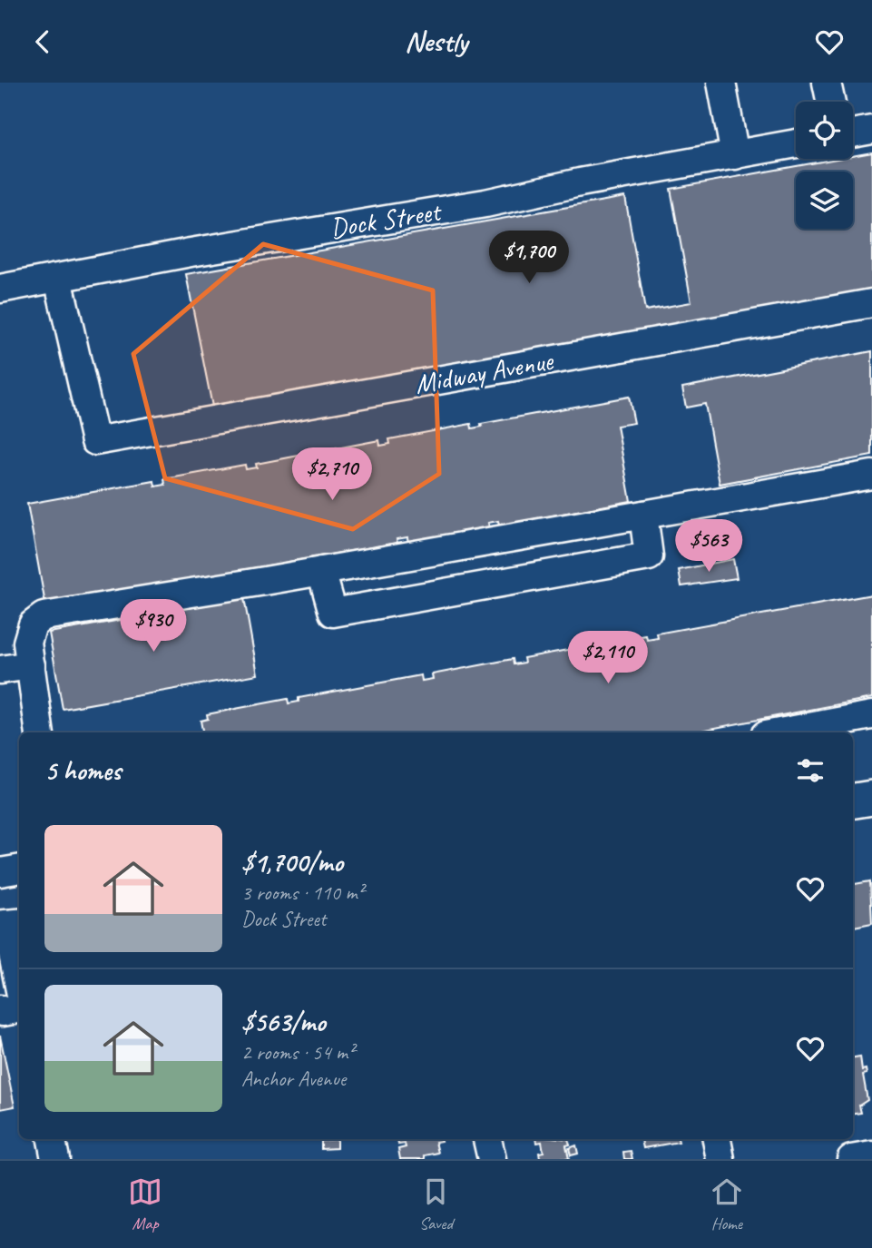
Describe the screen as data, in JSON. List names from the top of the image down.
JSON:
{
  "streets": {
    "street": ["Dock Street", "Midway Avenue"]
  },
  "crossings": [
    ["Dock Street", "Midway Avenue"]
  ],
  "page": {
    "header": "Nestly",
    "price": [
      "$1,700",
      "$2,710",
      "$563",
      "$930",
      "$2,110"
    ],
    "heading": "5 homes",
    "list": [
      {
        "name": "$1,700/mo",
        "note": "3 rooms · 110 m² · Dock Street"
      },
      {
        "name": "$563/mo",
        "note": "2 rooms · 54 m² · Anchor Avenue"
      }
    ],
    "tabs": ["Map", "Saved", "Home"]
  }
}
